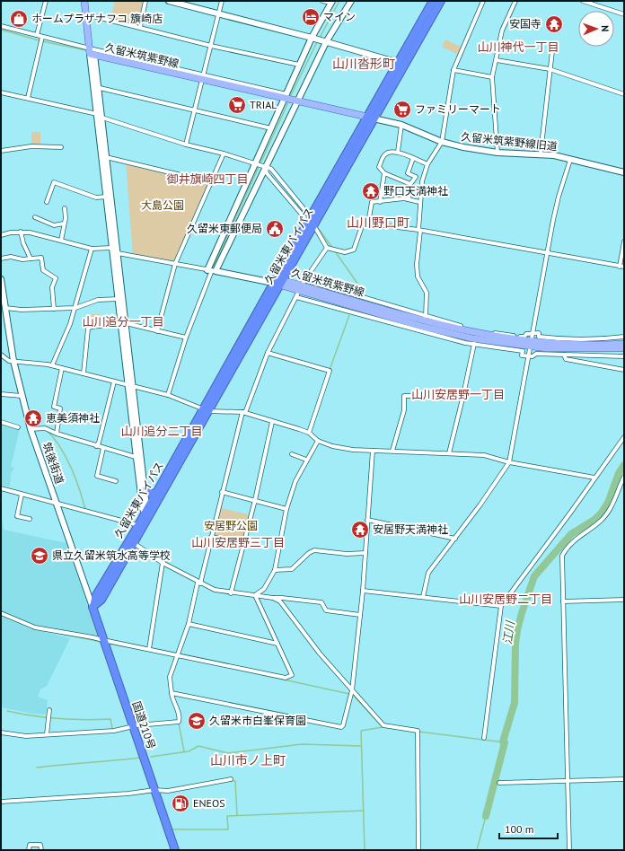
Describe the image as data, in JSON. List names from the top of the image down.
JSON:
{
  "streets": {
    "highway": ["久留米東バイパス", "国道210号"],
    "main road": ["久留米筑紫野線"],
    "street": ["久留米筑紫野線旧道", "筑後街道"]
  },
  "crossings": [
    ["久留米筑紫野線", "久留米筑紫野線旧道"],
    ["久留米筑紫野線", "久留米東バイパス"],
    ["久留米筑紫野線旧道", "久留米東バイパス"],
    ["久留米東バイパス", "筑後街道"],
    ["久留米東バイパス", "国道210号"],
    ["筑後街道", "国道210号"]
  ],
  "districts": [
    "山川神代一丁目",
    "山川沓形町",
    "御井旗崎四丁目",
    "山川野口町",
    "山川追分一丁目",
    "山川安居野一丁目",
    "山川追分二丁目",
    "山川安居野三丁目",
    "山川安居野二丁目",
    "山川市ノ上町"
  ],
  "water": ["江川"],
  "parks": ["大島公園", "安居野公園"],
  "places": {
    "hotel": ["マイン"],
    "shop": ["ホームプラザナフコ 籏崎店"],
    "temple": [
      "安国寺",
      "野口天満神社",
      "恵美須神社",
      "安居野天満神社"
    ],
    "supermarket": ["TRIAL", "ファミリーマート"],
    "public building": ["久留米東郵便局"],
    "school or university": ["県立久留米筑水高等学校", "久留米市白峯保育園"],
    "fuel station": ["ENEOS"]
  },
  "scale_bar": "100 m",
  "north": "right"
}
